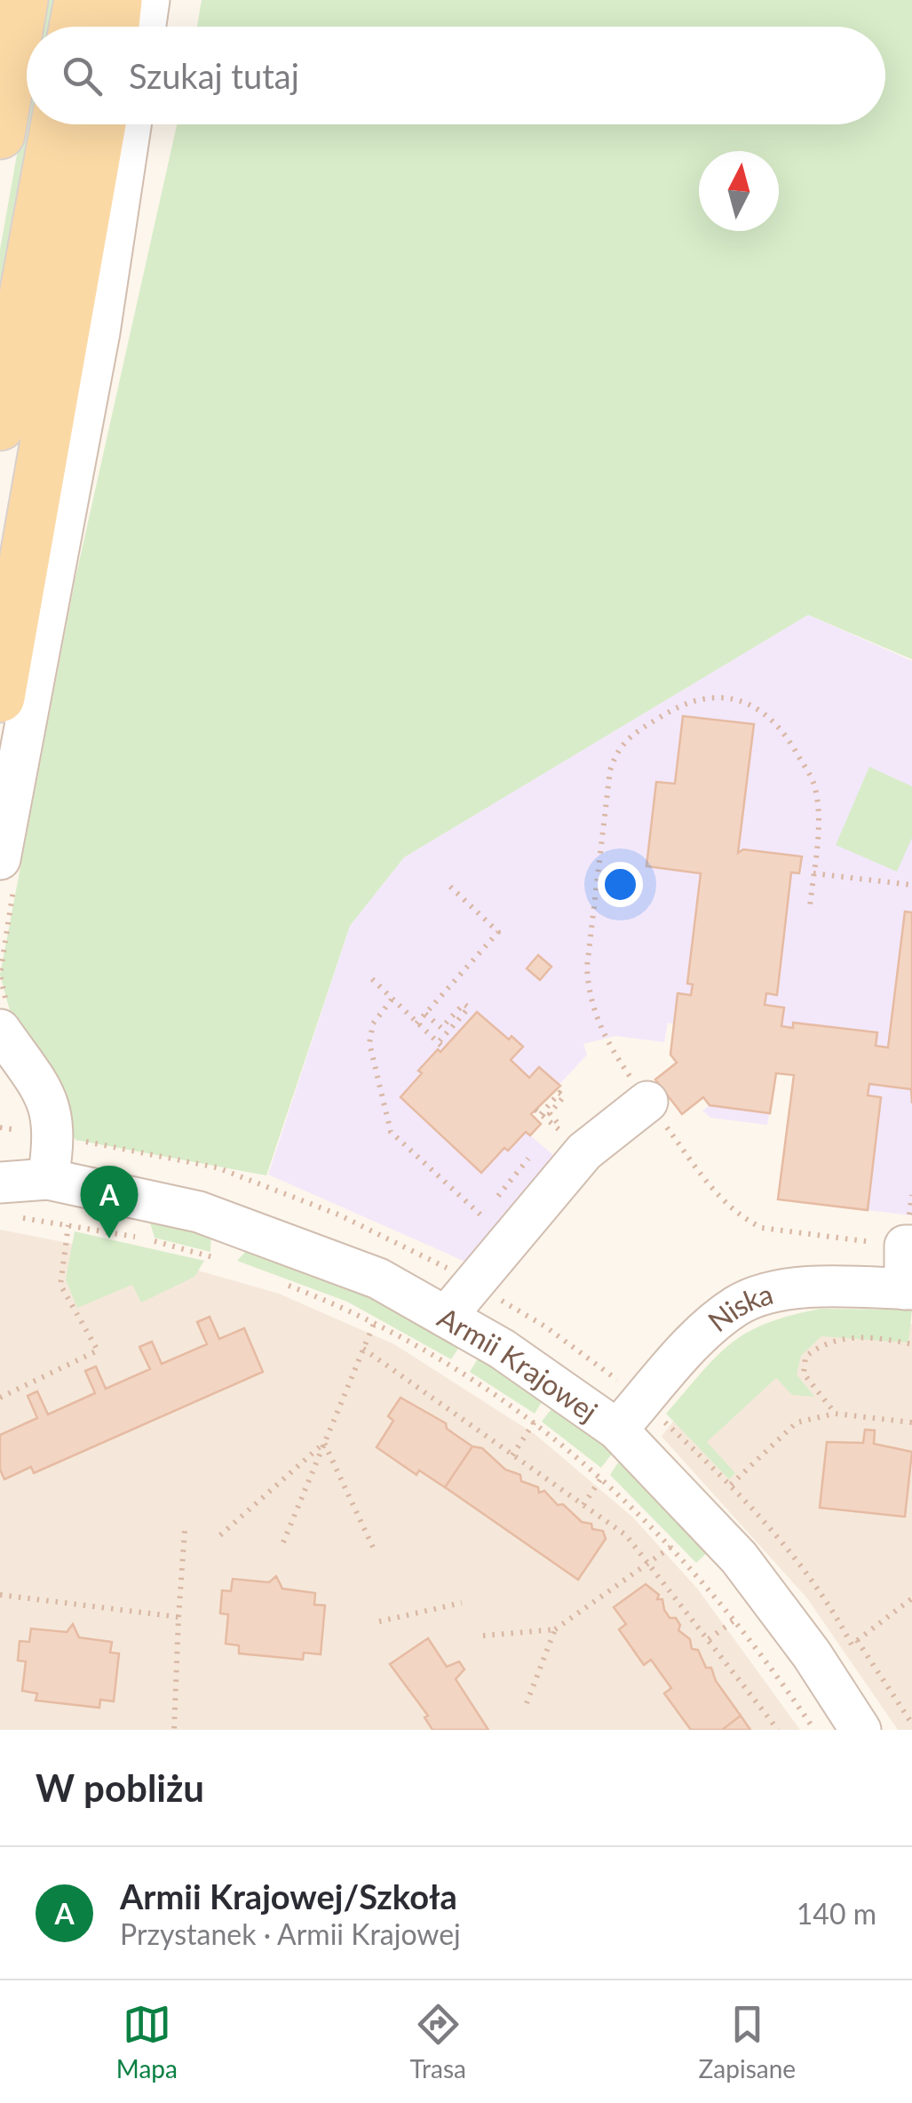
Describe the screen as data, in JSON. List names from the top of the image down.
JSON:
{
  "streets": {
    "street": ["Niska", "Armii Krajowej"]
  },
  "crossings": [
    ["Niska", "Armii Krajowej"]
  ],
  "north": "top",
  "page": {
    "search": "Szukaj tutaj",
    "pins": "A",
    "heading": "W pobliżu",
    "list": [
      {
        "mark": "A",
        "name": "Armii Krajowej/Szkoła",
        "note": "Przystanek · Armii Krajowej",
        "value": "140 m"
      }
    ],
    "nav": ["Mapa", "Trasa", "Zapisane"]
  }
}
